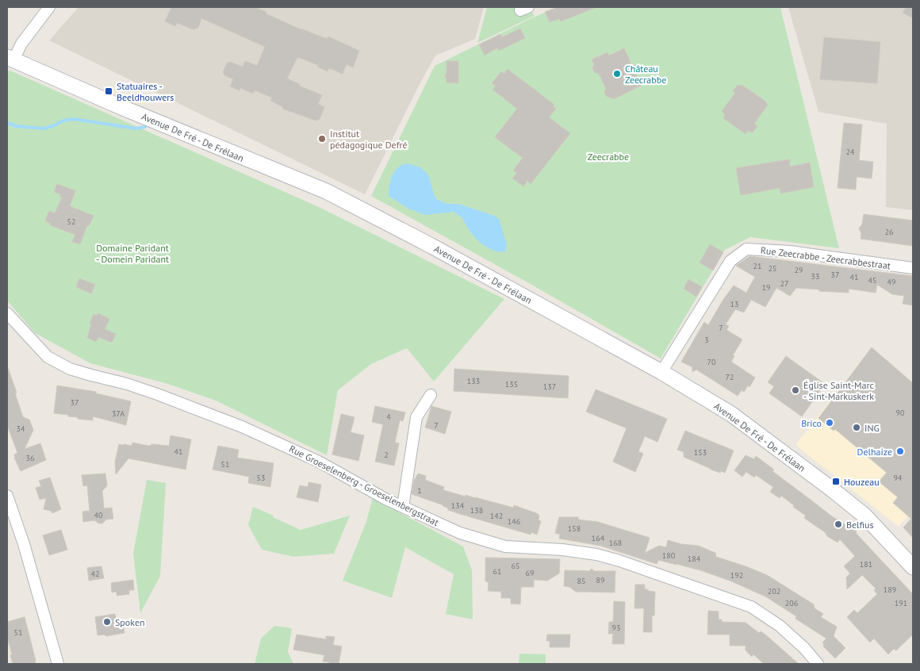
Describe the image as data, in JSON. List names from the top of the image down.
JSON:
{
  "streets": {
    "main road": ["Avenue De Fré - De Frélaan"],
    "street": ["Rue Zeecrabbe - Zeecrabbestraat", "Rue Groeselenberg - Groeselenbergstraat"]
  },
  "crossings": [
    ["Avenue De Fré - De Frélaan", "Rue Zeecrabbe - Zeecrabbestraat"]
  ],
  "parks": ["Zeecrabbe", "Domaine Paridant - Domein Paridant"],
  "places": {
    "other": [
      "Château Zeecrabbe",
      "Institut pédagogique Defré",
      "Église Saint-Marc - Sint-Markuskerk",
      "Brico",
      "ING",
      "Delhaize",
      "Belfius",
      "Spoken"
    ],
    "transit": ["Statuaires - Beeldhouwers", "Houzeau"]
  },
  "house_numbers": [
    "24",
    "52",
    "26",
    "21",
    "25",
    "29",
    "37",
    "33",
    "41",
    "45",
    "49",
    "27",
    "19",
    "13",
    "7",
    "3",
    "70",
    "72",
    "133",
    "135",
    "137",
    "37",
    "90",
    "37A",
    "4",
    "7",
    "34",
    "41",
    "153",
    "2",
    "36",
    "51",
    "53",
    "94",
    "1",
    "134",
    "138",
    "40",
    "142",
    "146",
    "158",
    "164",
    "168",
    "180",
    "184",
    "181",
    "65",
    "61",
    "69",
    "42",
    "192",
    "89",
    "85",
    "189",
    "202",
    "206",
    "191",
    "93",
    "51"
  ]
}
